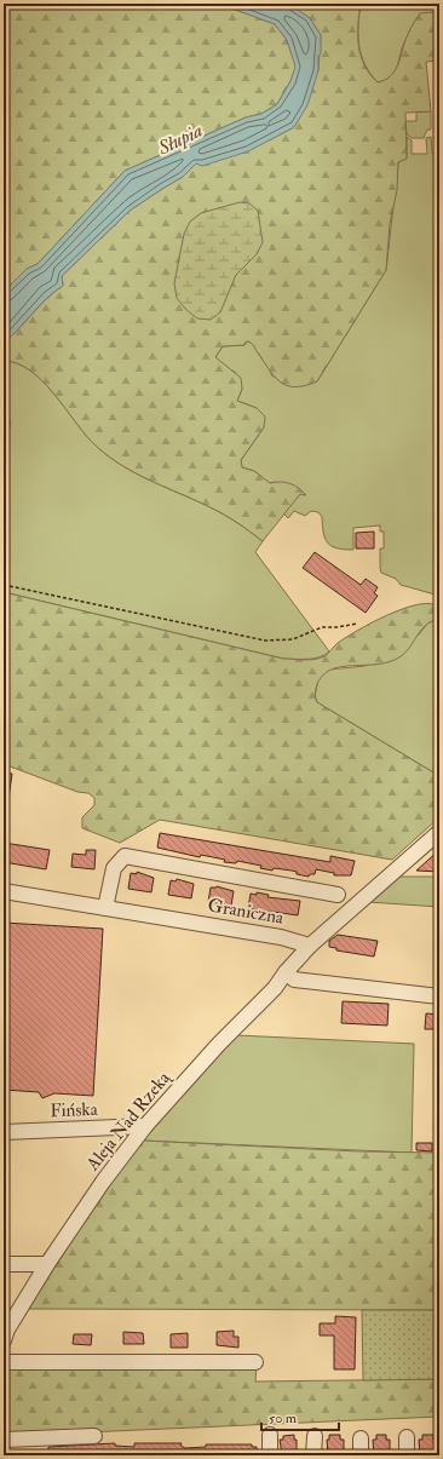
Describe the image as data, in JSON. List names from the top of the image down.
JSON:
{
  "streets": {
    "street": ["Graniczna", "Fińska", "Aleja Nad Rzeką"]
  },
  "crossings": [
    ["Graniczna", "Aleja Nad Rzeką"],
    ["Fińska", "Aleja Nad Rzeką"]
  ],
  "water": ["Słupia"],
  "scale_bar": "50 m"
}
